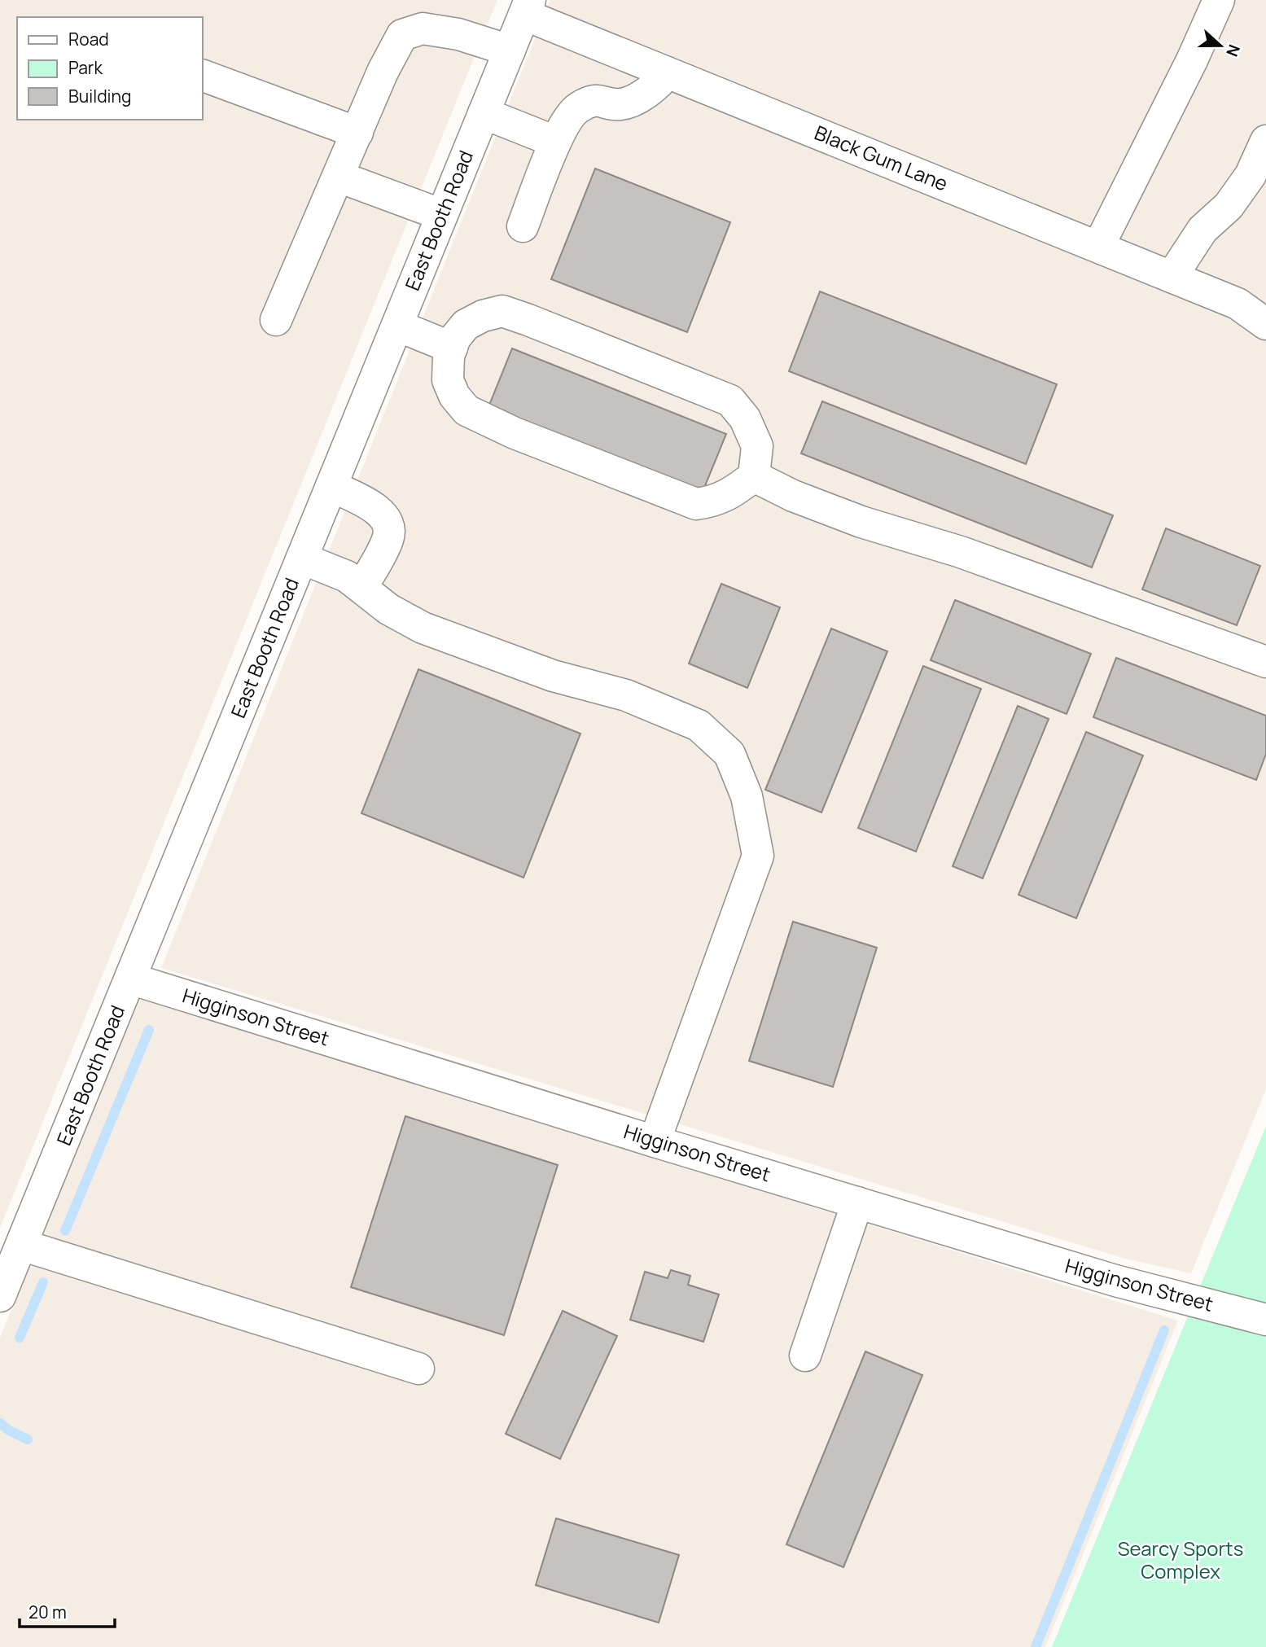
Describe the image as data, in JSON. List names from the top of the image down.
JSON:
{
  "streets": {
    "street": ["Black Gum Lane", "East Booth Road", "Higginson Street"]
  },
  "crossings": [
    ["Black Gum Lane", "East Booth Road"],
    ["East Booth Road", "Higginson Street"]
  ],
  "parks": ["Searcy Sports Complex"],
  "legend": ["Road", "Park", "Building"],
  "scale_bar": "20 m",
  "north": "right"
}
